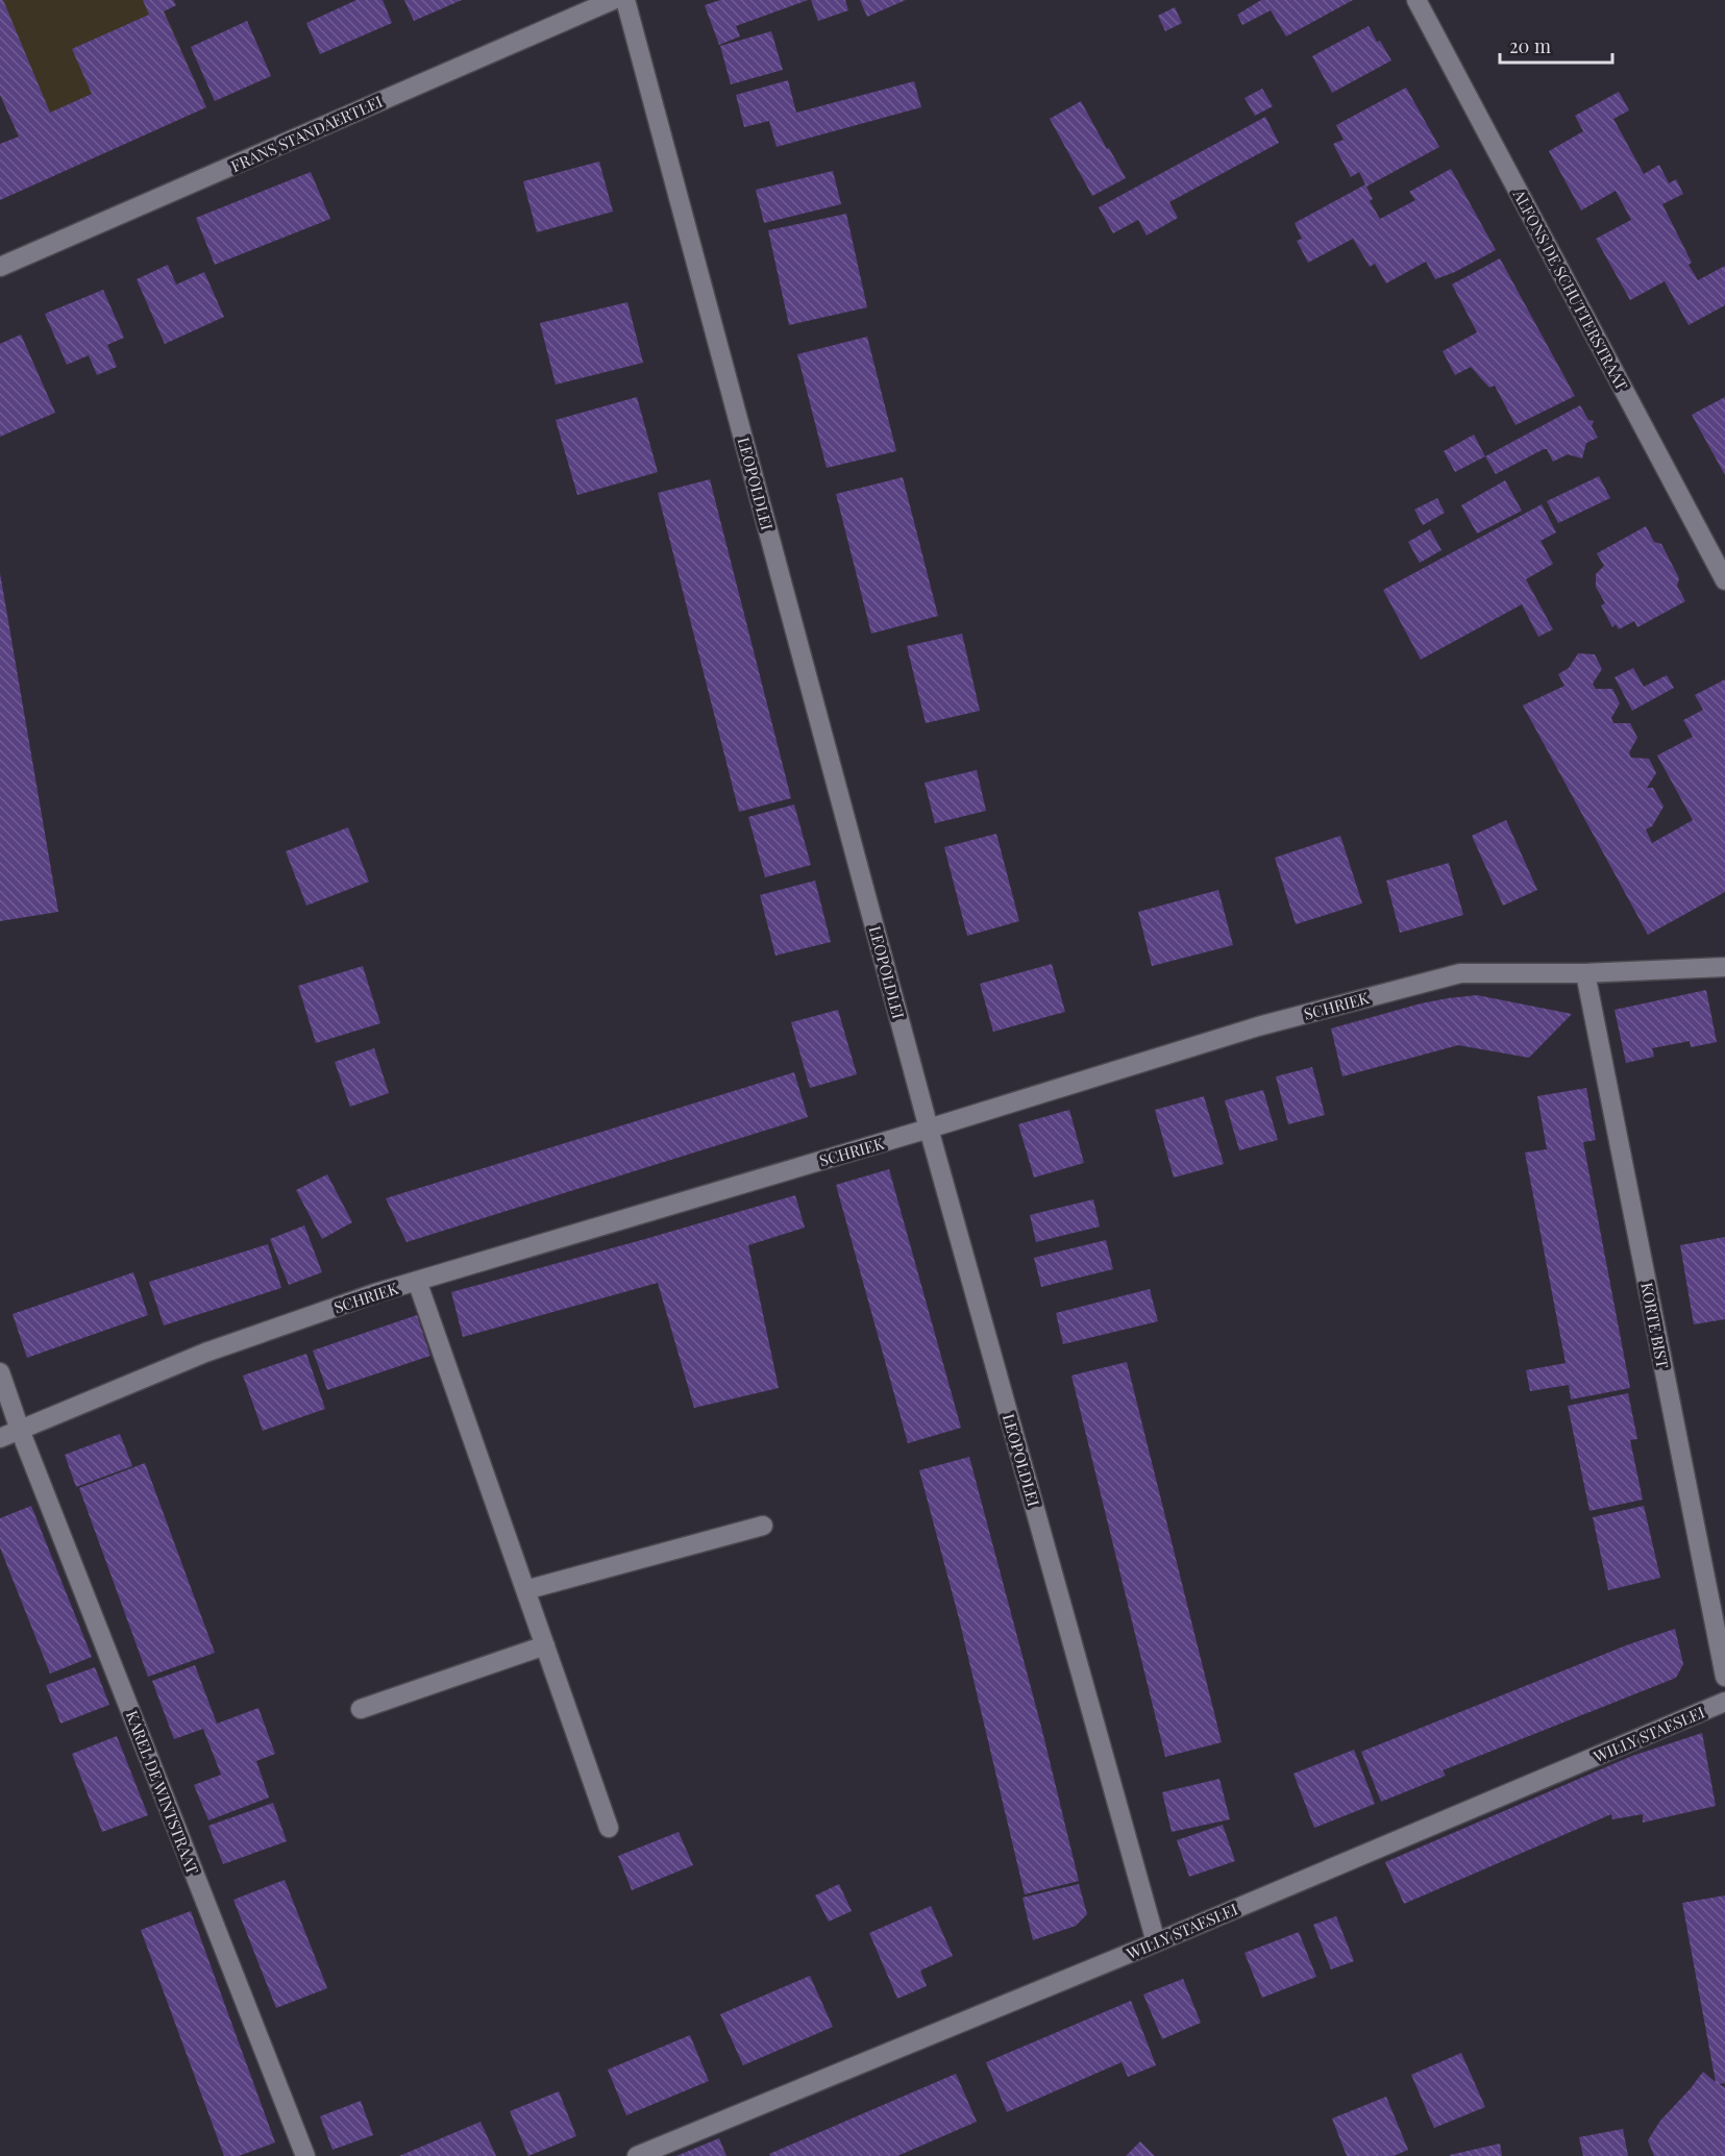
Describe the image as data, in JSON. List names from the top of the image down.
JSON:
{
  "streets": {
    "street": [
      "FRANS STANDAERTLEI",
      "ALFONS DE SCHUTTERSTRAAT",
      "LEOPOLDLEI",
      "SCHRIEK",
      "KORTE BIST",
      "WILLY STAESLEI",
      "KAREL DE WINTSTRAAT"
    ]
  },
  "crossings": [
    ["LEOPOLDLEI", "SCHRIEK"],
    ["LEOPOLDLEI", "WILLY STAESLEI"],
    ["SCHRIEK", "KORTE BIST"],
    ["SCHRIEK", "KAREL DE WINTSTRAAT"]
  ],
  "scale_bar": "20 m"
}
